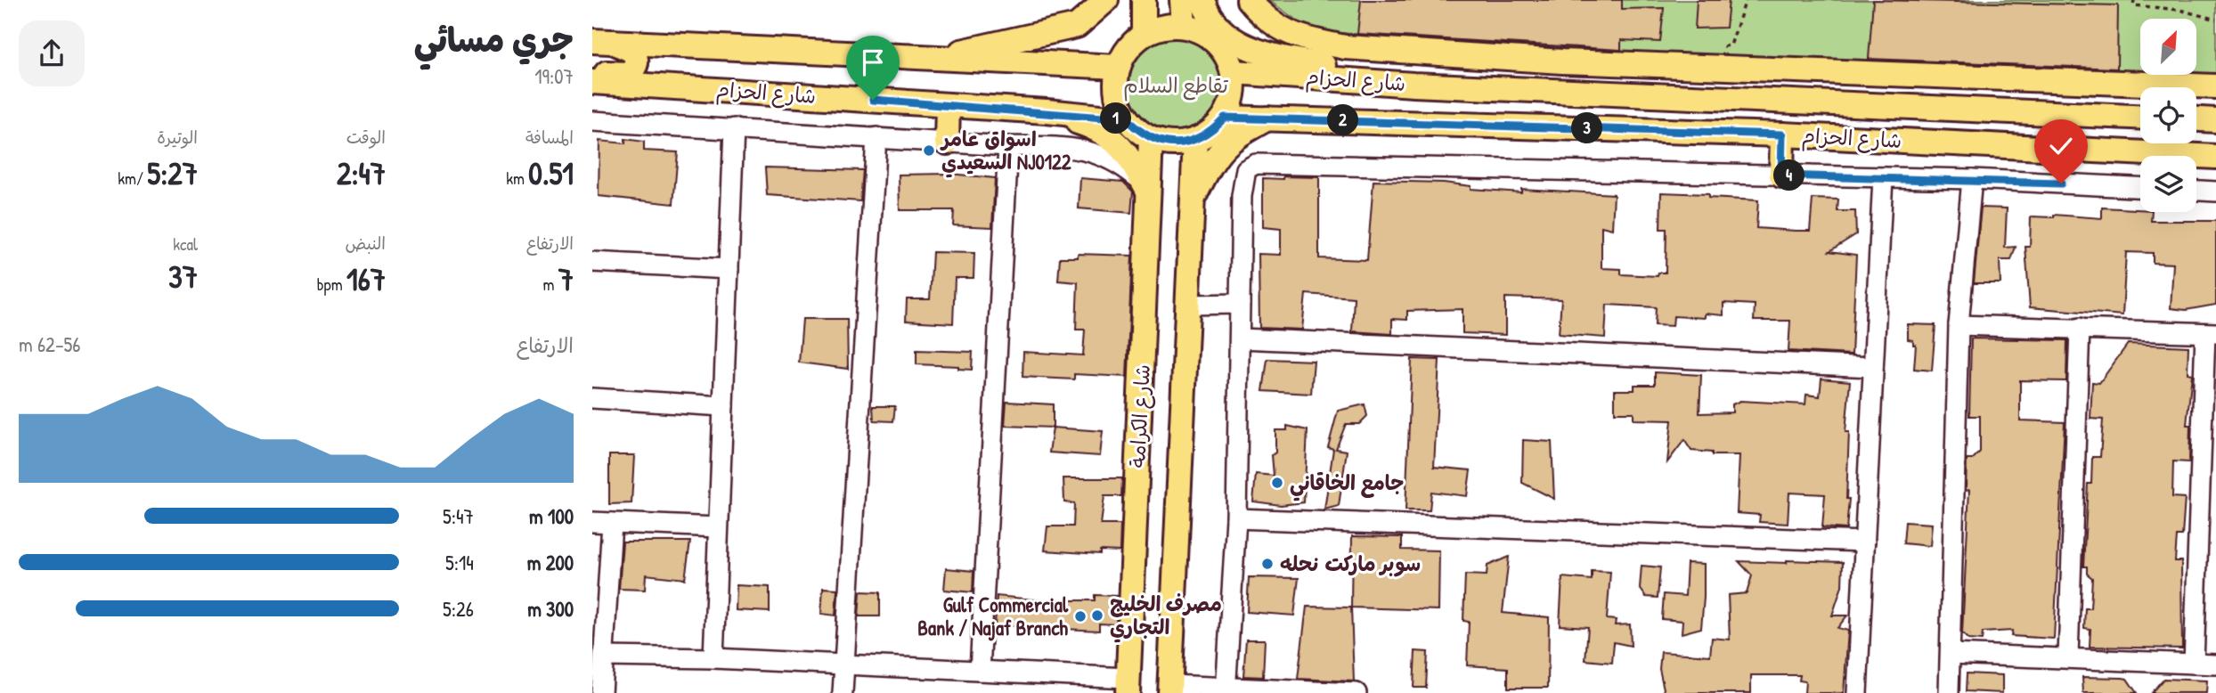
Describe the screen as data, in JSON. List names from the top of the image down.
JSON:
{
  "streets": {
    "main road": ["شارع الحزام", "شارع الكرامة"]
  },
  "crossings": [
    ["شارع الحزام", "شارع الكرامة"]
  ],
  "parks": ["تقاطع السلام"],
  "places": [
    "اسواق عامر السعيدي NJ0122",
    "جامع الخاقاني",
    "سوبر ماركت نحله",
    "مصرف الخليج التجاري",
    "Gulf Commercial Bank / Najaf Branch"
  ],
  "north": "top right",
  "page": {
    "heading": ["جري مسائي", "19:07"],
    "pins": [
      "1",
      "2",
      "3",
      "4"
    ],
    "stats": [
      ["المسافة", "0.51 km"],
      ["الوقت", "2:47"],
      ["الوتيرة", "5:27 /km"],
      ["الارتفاع", "7 m"],
      ["النبض", "167 bpm"],
      ["kcal", "37"]
    ],
    "chart": ["الارتفاع", "56–62 m"],
    "list": [
      {
        "name": "100 m",
        "note": "5:47"
      },
      {
        "name": "200 m",
        "note": "5:14"
      },
      {
        "name": "300 m",
        "note": "5:26"
      }
    ]
  }
}
